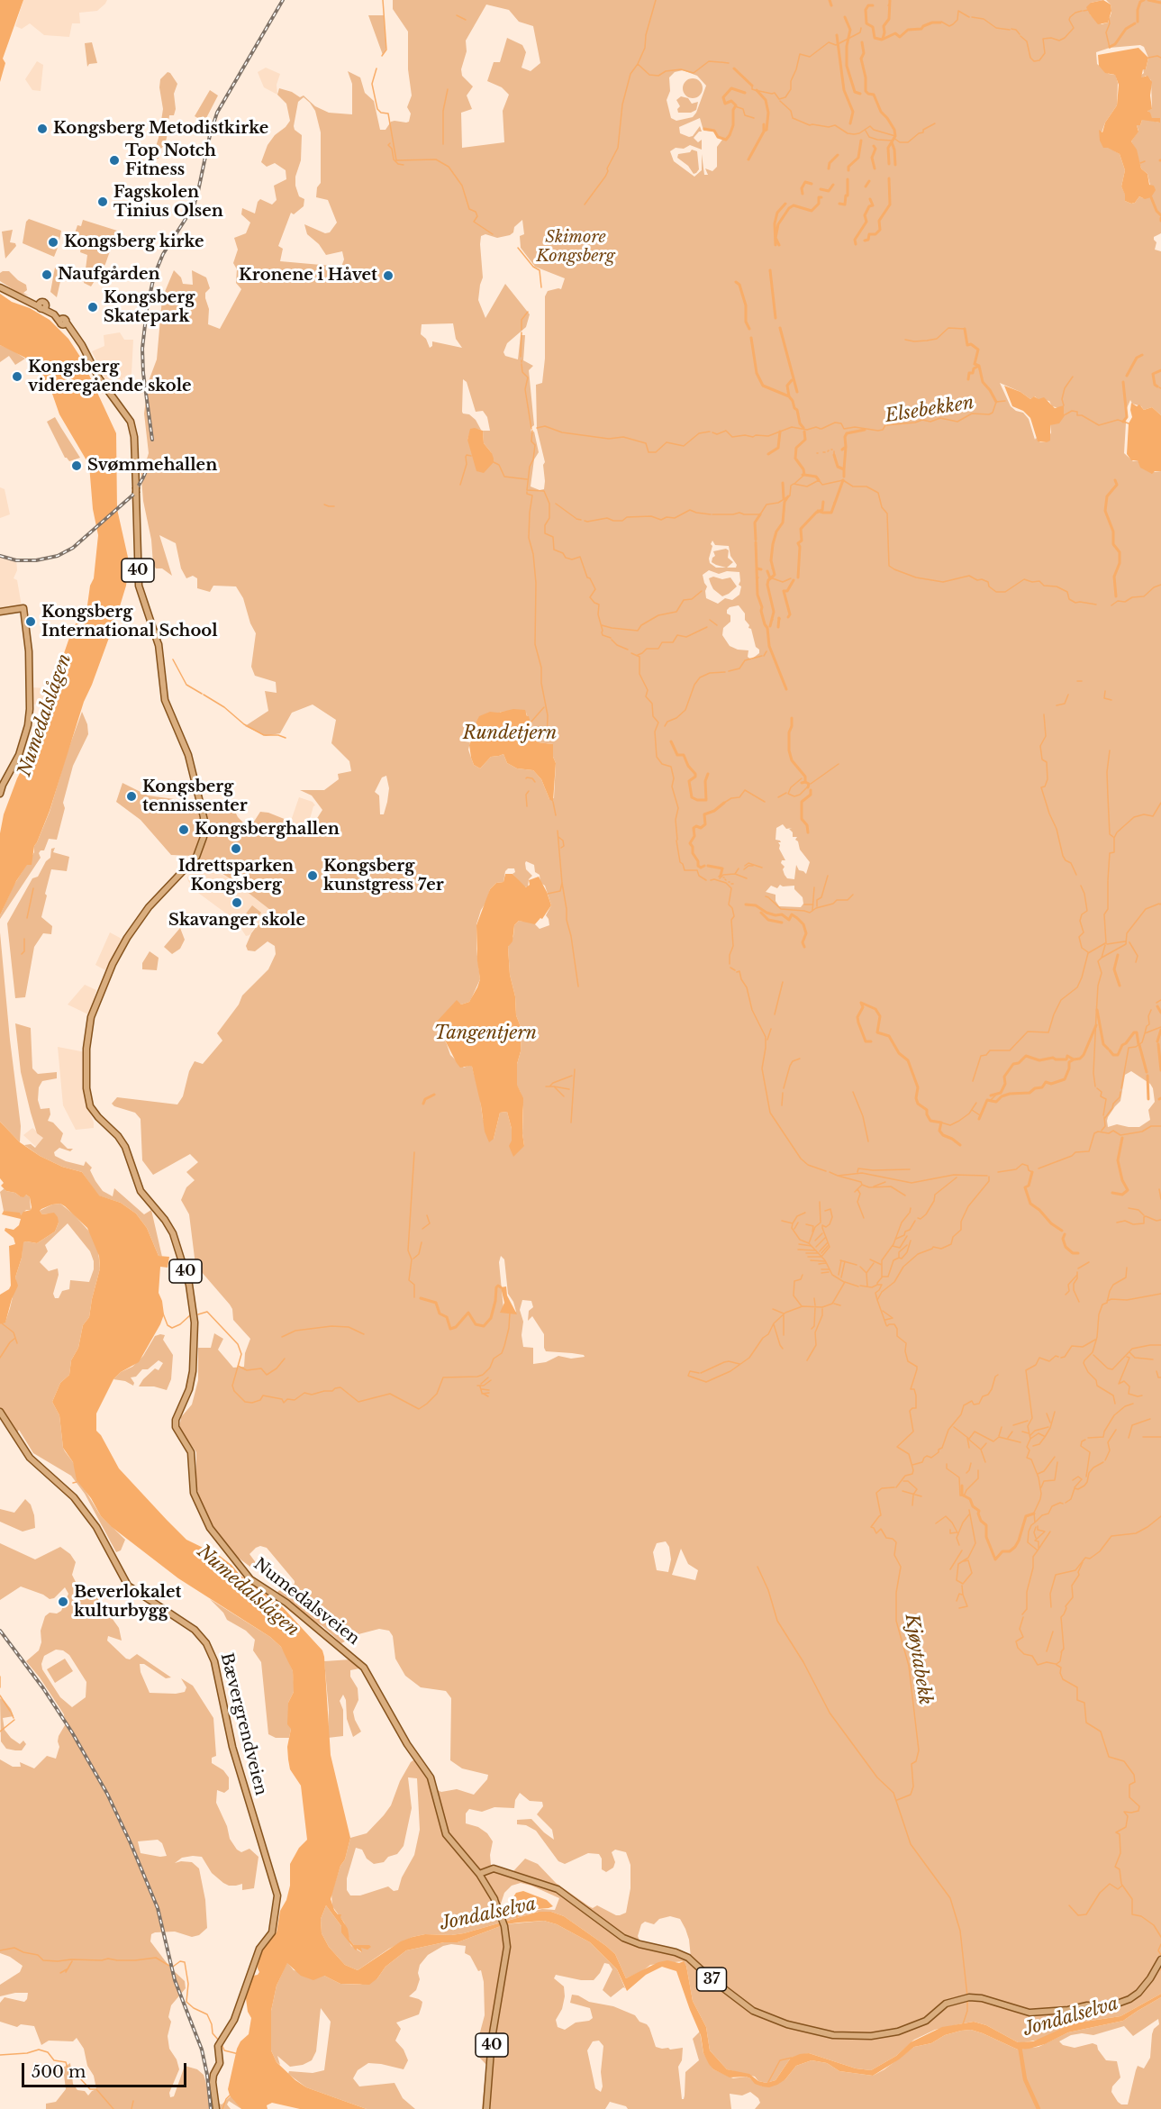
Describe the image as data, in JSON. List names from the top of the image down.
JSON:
{
  "streets": {
    "main road": [
      "40",
      "Numedalsveien",
      "Bævergrendveien",
      "37"
    ]
  },
  "crossings": [
    ["Numedalsveien", "37"]
  ],
  "water": [
    "Elsebekken",
    "Numedalslågen",
    "Rundetjern",
    "Tangentjern",
    "Kjøytabekk",
    "Jondalselva"
  ],
  "parks": ["Skimore Kongsberg"],
  "places": [
    "Kongsberg Metodistkirke",
    "Top Notch Fitness",
    "Fagskolen Tinius Olsen",
    "Kongsberg kirke",
    "Naufgården",
    "Kronene i Håvet",
    "Kongsberg Skatepark",
    "Kongsberg videregående skole",
    "Svømmehallen",
    "Kongsberg International School",
    "Kongsberg tennissenter",
    "Kongsberghallen",
    "Idrettsparken Kongsberg",
    "Kongsberg kunstgress 7er",
    "Skavanger skole",
    "Beverlokalet kulturbygg"
  ],
  "scale_bar": "500 m"
}
